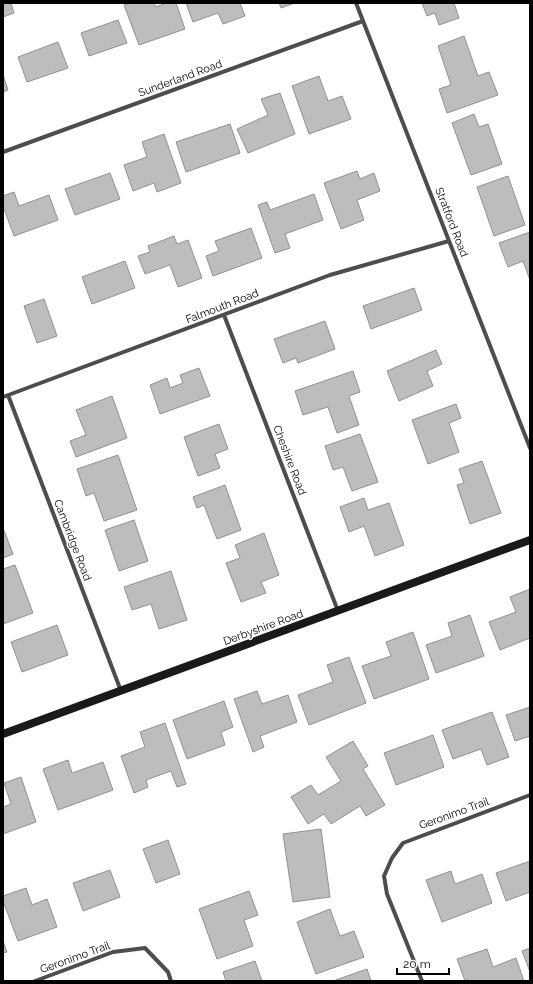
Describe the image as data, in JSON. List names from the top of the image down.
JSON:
{
  "streets": {
    "street": [
      "Sunderland Road",
      "Stratford Road",
      "Falmouth Road",
      "Cheshire Road",
      "Cambridge Road",
      "Derbyshire Road",
      "Geronimo Trail"
    ]
  },
  "crossings": [
    ["Sunderland Road", "Stratford Road"],
    ["Stratford Road", "Falmouth Road"],
    ["Falmouth Road", "Cheshire Road"],
    ["Falmouth Road", "Cambridge Road"],
    ["Cheshire Road", "Derbyshire Road"],
    ["Cambridge Road", "Derbyshire Road"]
  ],
  "scale_bar": "20 m"
}
